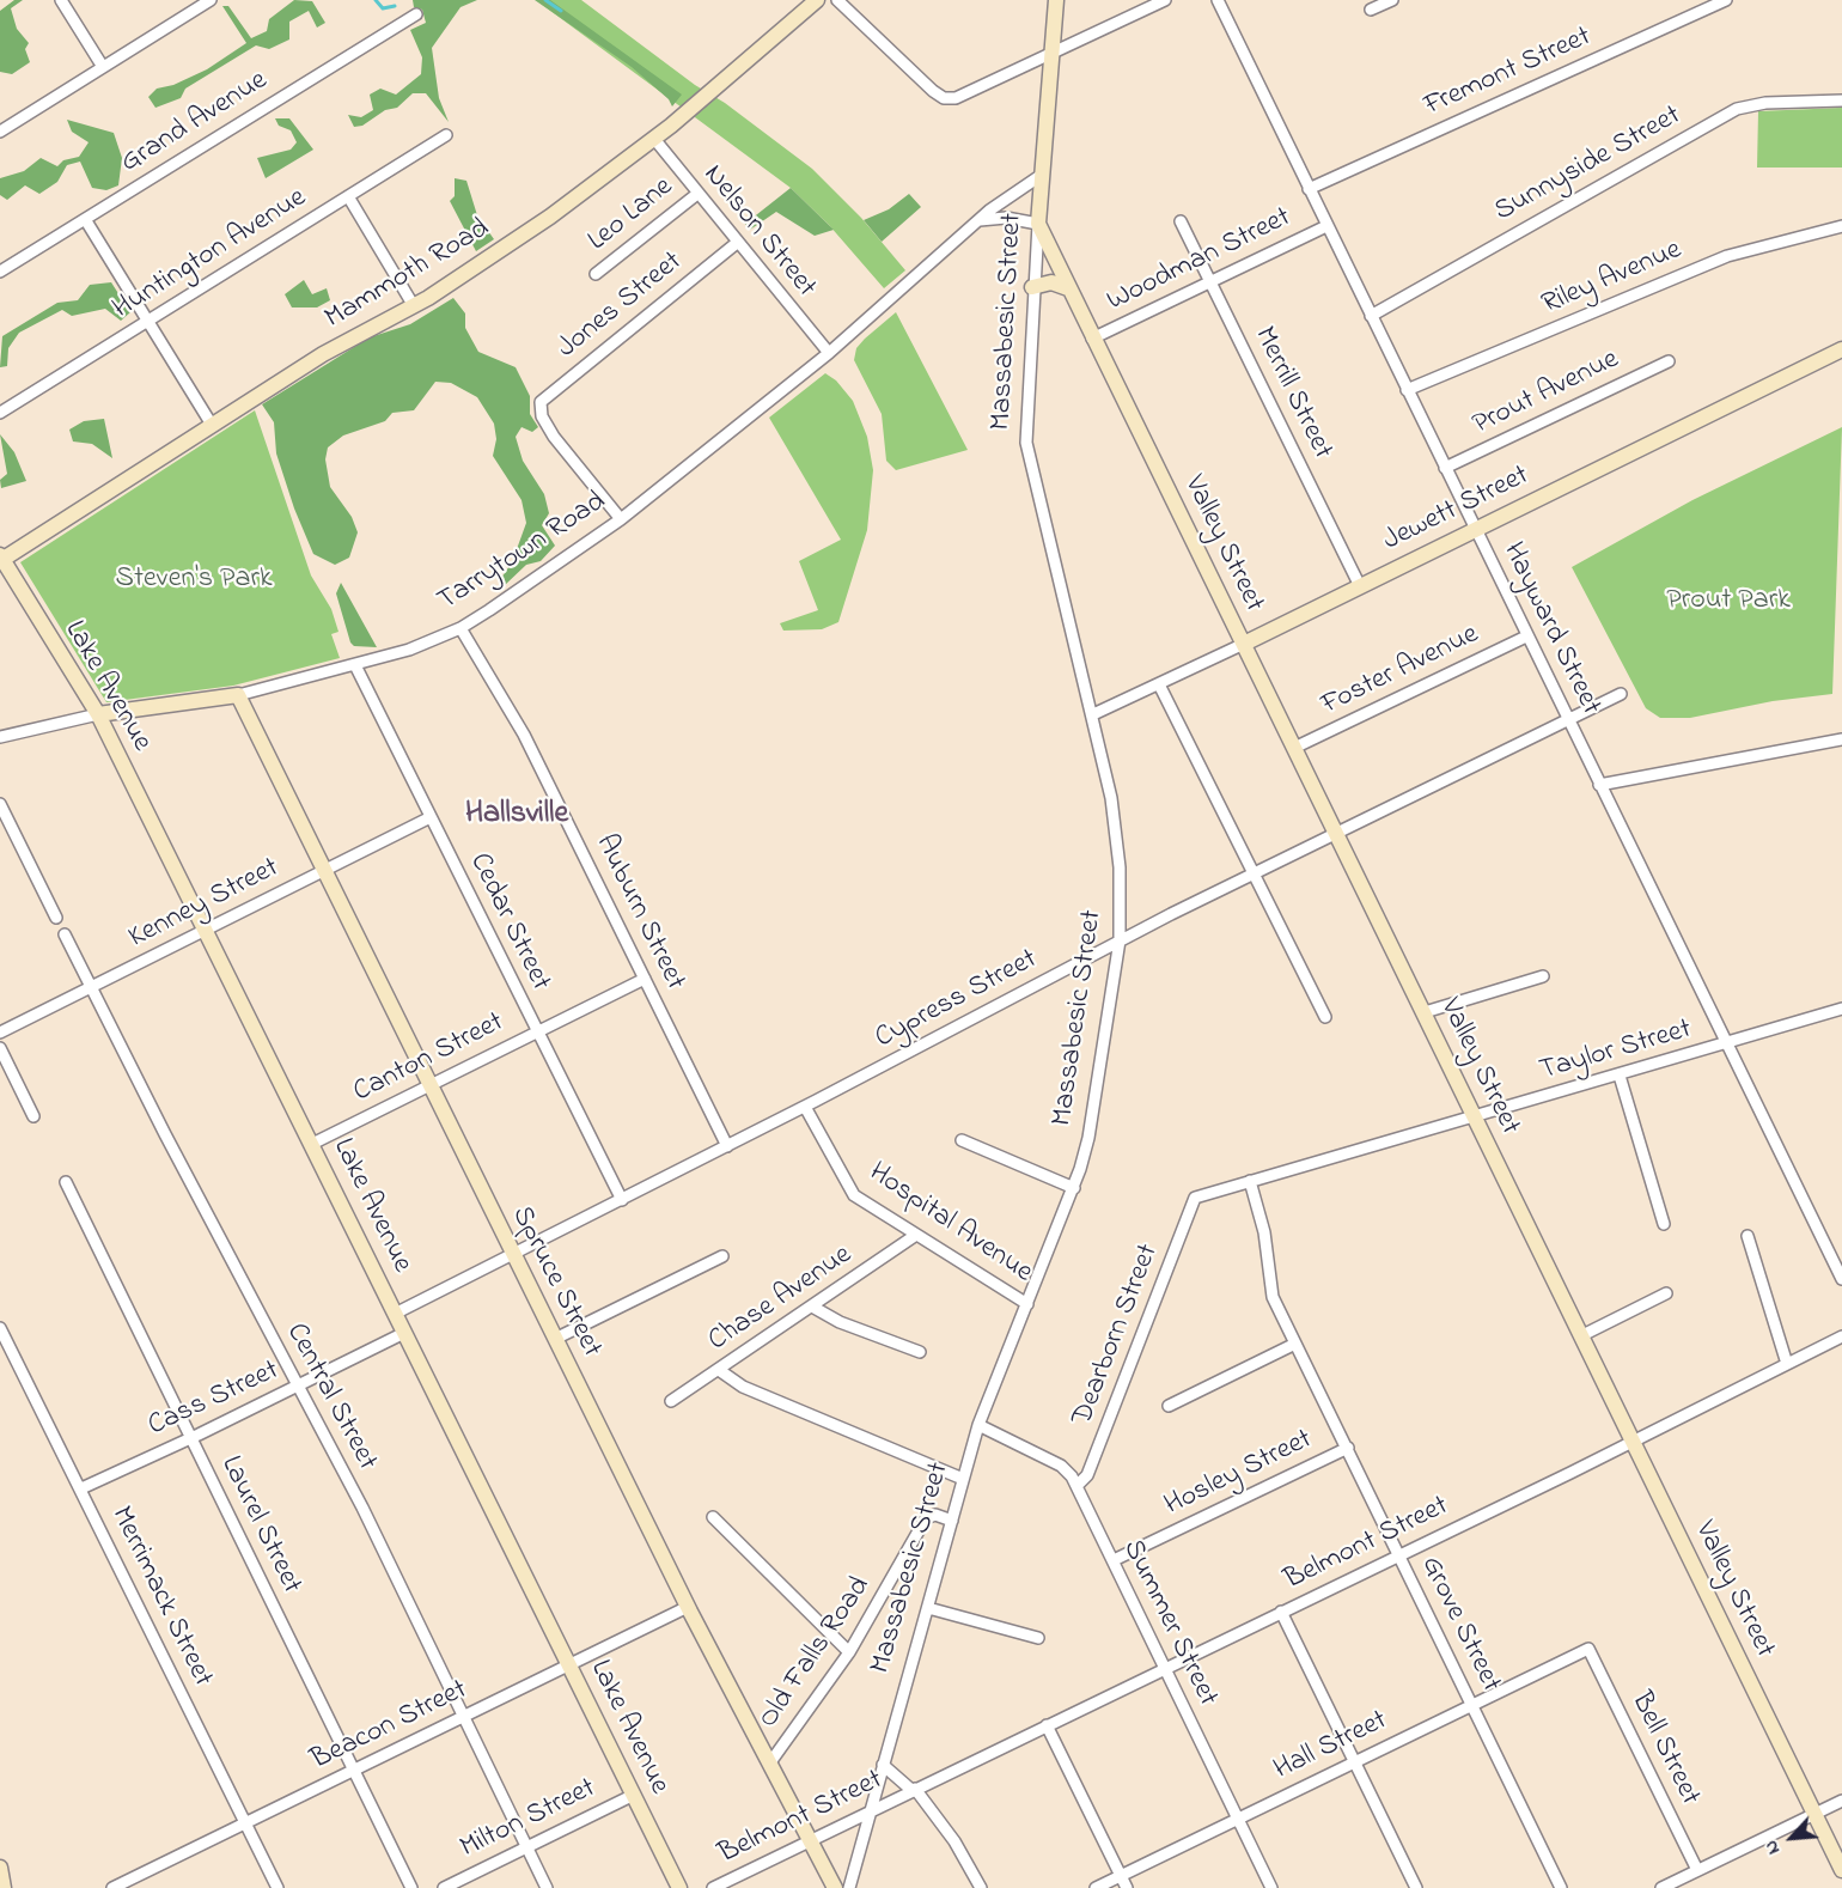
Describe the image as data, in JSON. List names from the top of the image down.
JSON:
{
  "streets": {
    "street": [
      "Fremont Street",
      "Grand Avenue",
      "Sunnyside Street",
      "Leo Lane",
      "Nelson Street",
      "Huntington Avenue",
      "Woodman Street",
      "Mammoth Road",
      "Riley Avenue",
      "Jones Street",
      "Massabesic Street",
      "Merrill Street",
      "Prout Avenue",
      "Jewett Street",
      "Valley Street",
      "Tarrytown Road",
      "Hayward Street",
      "Foster Avenue",
      "Lake Avenue",
      "Kenney Street",
      "Auburn Street",
      "Cedar Street",
      "Cypress Street",
      "Taylor Street",
      "Canton Street",
      "Hospital Avenue",
      "Spruce Street",
      "Chase Avenue",
      "Dearborn Street",
      "Central Street",
      "Cass Street",
      "Hosley Street",
      "Laurel Street",
      "Belmont Street",
      "Merrimack Street",
      "Summer Street",
      "Grove Street",
      "Old Falls Road",
      "Beacon Street",
      "Hall Street",
      "Bell Street",
      "Milton Street"
    ]
  },
  "crossings": [
    ["Fremont Street", "Hayward Street"],
    ["Sunnyside Street", "Hayward Street"],
    ["Leo Lane", "Nelson Street"],
    ["Nelson Street", "Mammoth Road"],
    ["Nelson Street", "Jones Street"],
    ["Nelson Street", "Tarrytown Road"],
    ["Woodman Street", "Merrill Street"],
    ["Woodman Street", "Valley Street"],
    ["Woodman Street", "Hayward Street"],
    ["Mammoth Road", "Lake Avenue"],
    ["Riley Avenue", "Hayward Street"],
    ["Jones Street", "Tarrytown Road"],
    ["Massabesic Street", "Jewett Street"],
    ["Massabesic Street", "Valley Street"],
    ["Massabesic Street", "Tarrytown Road"],
    ["Massabesic Street", "Cypress Street"],
    ["Massabesic Street", "Hospital Avenue"],
    ["Massabesic Street", "Belmont Street"],
    ["Massabesic Street", "Summer Street"],
    ["Massabesic Street", "Old Falls Road"],
    ["Merrill Street", "Jewett Street"],
    ["Prout Avenue", "Hayward Street"],
    ["Jewett Street", "Valley Street"],
    ["Jewett Street", "Hayward Street"],
    ["Valley Street", "Foster Avenue"],
    ["Valley Street", "Cypress Street"],
    ["Valley Street", "Taylor Street"],
    ["Valley Street", "Belmont Street"],
    ["Tarrytown Road", "Lake Avenue"],
    ["Tarrytown Road", "Auburn Street"],
    ["Tarrytown Road", "Cedar Street"],
    ["Tarrytown Road", "Spruce Street"],
    ["Hayward Street", "Foster Avenue"],
    ["Hayward Street", "Cypress Street"],
    ["Hayward Street", "Taylor Street"],
    ["Lake Avenue", "Kenney Street"],
    ["Lake Avenue", "Cypress Street"],
    ["Lake Avenue", "Canton Street"],
    ["Lake Avenue", "Cass Street"],
    ["Lake Avenue", "Beacon Street"],
    ["Lake Avenue", "Milton Street"],
    ["Kenney Street", "Cedar Street"],
    ["Kenney Street", "Spruce Street"],
    ["Kenney Street", "Central Street"],
    ["Auburn Street", "Cypress Street"],
    ["Auburn Street", "Canton Street"],
    ["Cedar Street", "Cypress Street"],
    ["Cedar Street", "Canton Street"],
    ["Cypress Street", "Hospital Avenue"],
    ["Cypress Street", "Spruce Street"],
    ["Taylor Street", "Dearborn Street"],
    ["Taylor Street", "Grove Street"],
    ["Canton Street", "Spruce Street"],
    ["Hospital Avenue", "Chase Avenue"],
    ["Spruce Street", "Belmont Street"],
    ["Spruce Street", "Old Falls Road"],
    ["Spruce Street", "Beacon Street"],
    ["Dearborn Street", "Summer Street"],
    ["Central Street", "Cass Street"],
    ["Central Street", "Beacon Street"],
    ["Central Street", "Milton Street"],
    ["Cass Street", "Laurel Street"],
    ["Cass Street", "Merrimack Street"],
    ["Hosley Street", "Summer Street"],
    ["Hosley Street", "Grove Street"],
    ["Laurel Street", "Beacon Street"],
    ["Belmont Street", "Summer Street"],
    ["Belmont Street", "Grove Street"],
    ["Merrimack Street", "Beacon Street"],
    ["Summer Street", "Hall Street"],
    ["Grove Street", "Hall Street"],
    ["Hall Street", "Bell Street"]
  ],
  "districts": ["Hallsville"],
  "parks": ["Steven's Park", "Prout Park"],
  "north": "bottom left"
}
